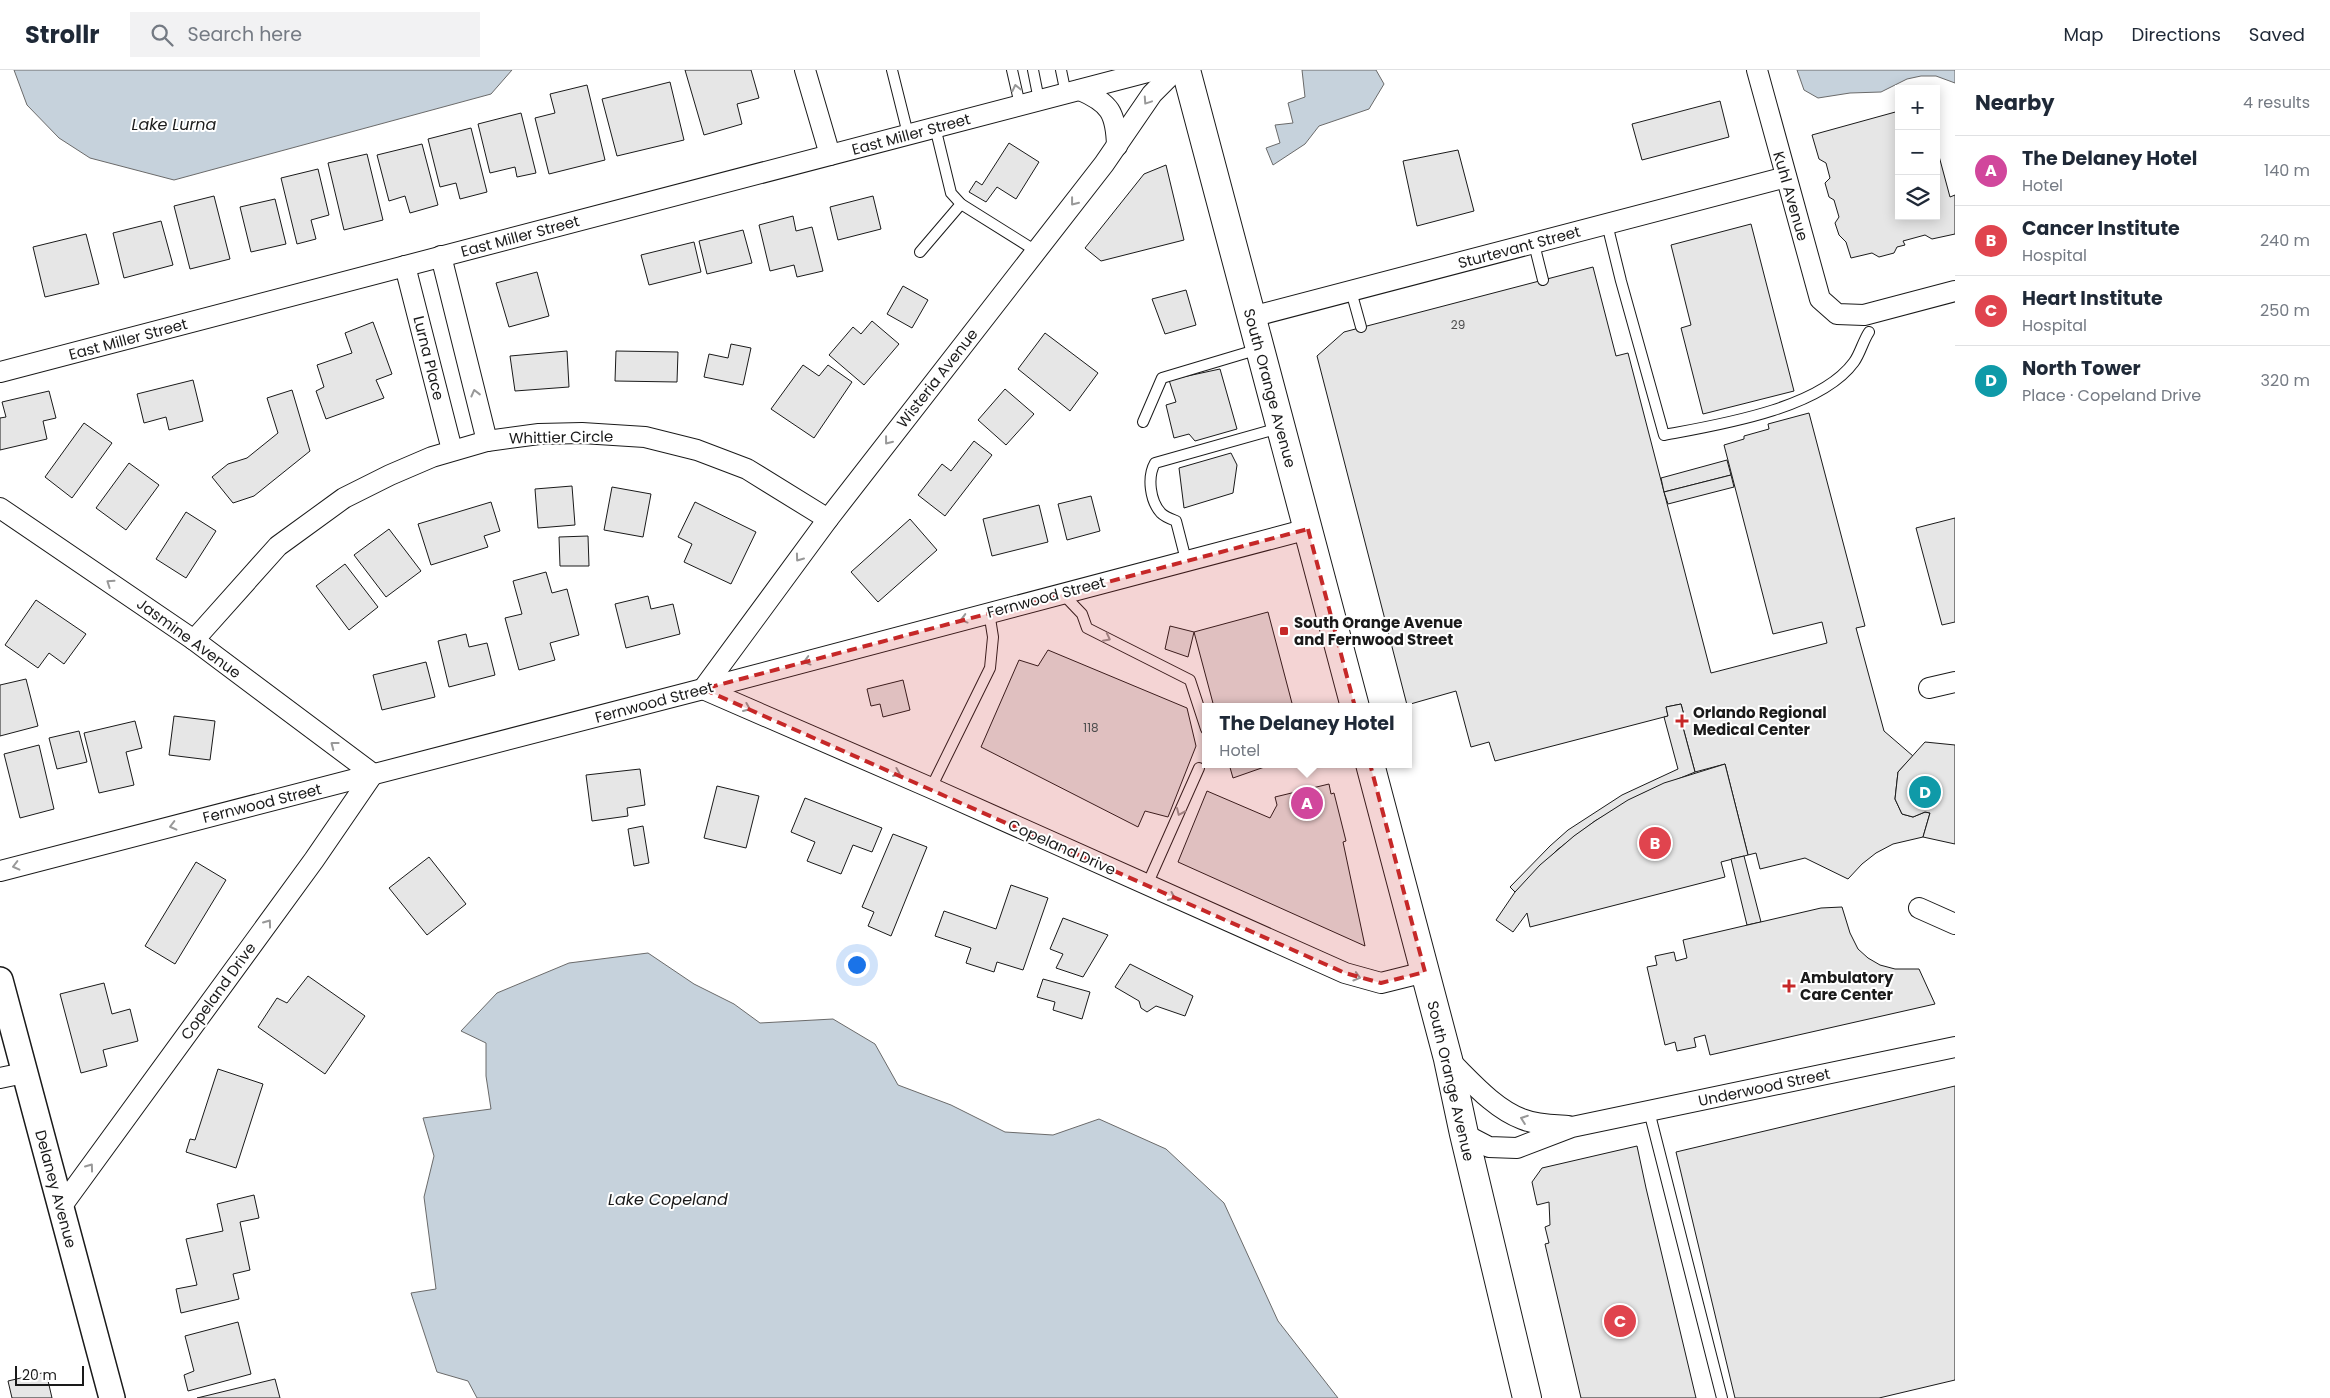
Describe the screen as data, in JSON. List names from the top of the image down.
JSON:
{
  "streets": {
    "main road": ["South Orange Avenue"],
    "street": [
      "East Miller Street",
      "Kuhl Avenue",
      "Sturtevant Street",
      "Lurna Place",
      "Wisteria Avenue",
      "Whittier Circle",
      "Fernwood Street",
      "Jasmine Avenue",
      "Copeland Drive",
      "Underwood Street",
      "Delaney Avenue"
    ]
  },
  "crossings": [
    ["East Miller Street", "Lurna Place"],
    ["Kuhl Avenue", "Sturtevant Street"],
    ["Sturtevant Street", "South Orange Avenue"],
    ["Lurna Place", "Whittier Circle"],
    ["Wisteria Avenue", "Whittier Circle"],
    ["Wisteria Avenue", "Fernwood Street"],
    ["Wisteria Avenue", "Copeland Drive"],
    ["South Orange Avenue", "Fernwood Street"],
    ["South Orange Avenue", "Copeland Drive"],
    ["South Orange Avenue", "Underwood Street"],
    ["Whittier Circle", "Jasmine Avenue"],
    ["Fernwood Street", "Jasmine Avenue"],
    ["Fernwood Street", "Copeland Drive"],
    ["Jasmine Avenue", "Copeland Drive"],
    ["Copeland Drive", "Delaney Avenue"]
  ],
  "one_way": ["Wisteria Avenue", "Fernwood Street", "Jasmine Avenue"],
  "water": ["Lake Lurna", "Lake Copeland"],
  "places": {
    "transit": ["South Orange Avenue and Fernwood Street"],
    "health": ["Orlando Regional Medical Center", "Ambulatory Care Center"]
  },
  "house_numbers": ["29", "118"],
  "scale_bar": "20 m",
  "page": {
    "header": "Strollr",
    "search": "Search here",
    "nav": ["Map", "Directions", "Saved"],
    "heading": ["Nearby", "4 results"],
    "map_buttons": ["+", "−"],
    "list": [
      {
        "mark": "A",
        "name": "The Delaney Hotel",
        "note": "Hotel",
        "value": "140 m"
      },
      {
        "mark": "B",
        "name": "Cancer Institute",
        "note": "Hospital",
        "value": "240 m"
      },
      {
        "mark": "C",
        "name": "Heart Institute",
        "note": "Hospital",
        "value": "250 m"
      },
      {
        "mark": "D",
        "name": "North Tower",
        "note": "Place · Copeland Drive",
        "value": "320 m"
      }
    ],
    "popup": ["The Delaney Hotel", "Hotel"],
    "pins": [
      "D",
      "A",
      "B",
      "C"
    ],
    "scale": "20 m"
  }
}
